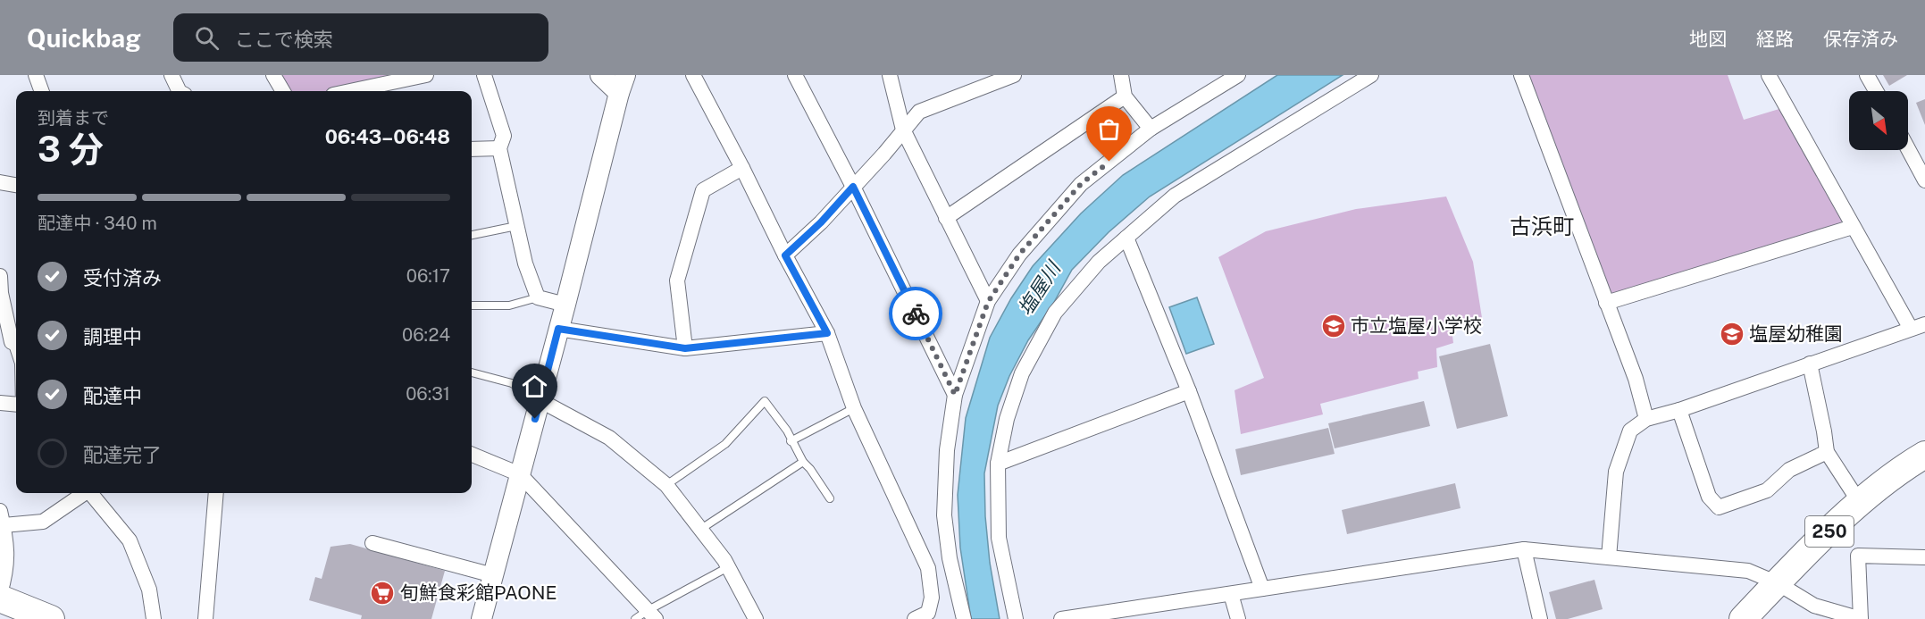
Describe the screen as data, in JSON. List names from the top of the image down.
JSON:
{
  "streets": {
    "highway": ["250"]
  },
  "districts": ["古浜町"],
  "water": ["塩屋川"],
  "places": {
    "school or university": ["市立塩屋小学校", "塩屋幼稚園"],
    "supermarket": ["旬鮮食彩館PAONE"]
  },
  "north": "bottom right",
  "page": {
    "header": "Quickbag",
    "search": "ここで検索",
    "nav": ["地図", "経路", "保存済み"],
    "heading": ["3 分", "到着まで", "06:43–06:48"],
    "bar": "配達中 · 340 m",
    "list": [
      ["受付済み", "06:17"],
      ["調理中", "06:24"],
      ["配達中", "06:31"],
      "配達完了"
    ]
  }
}
